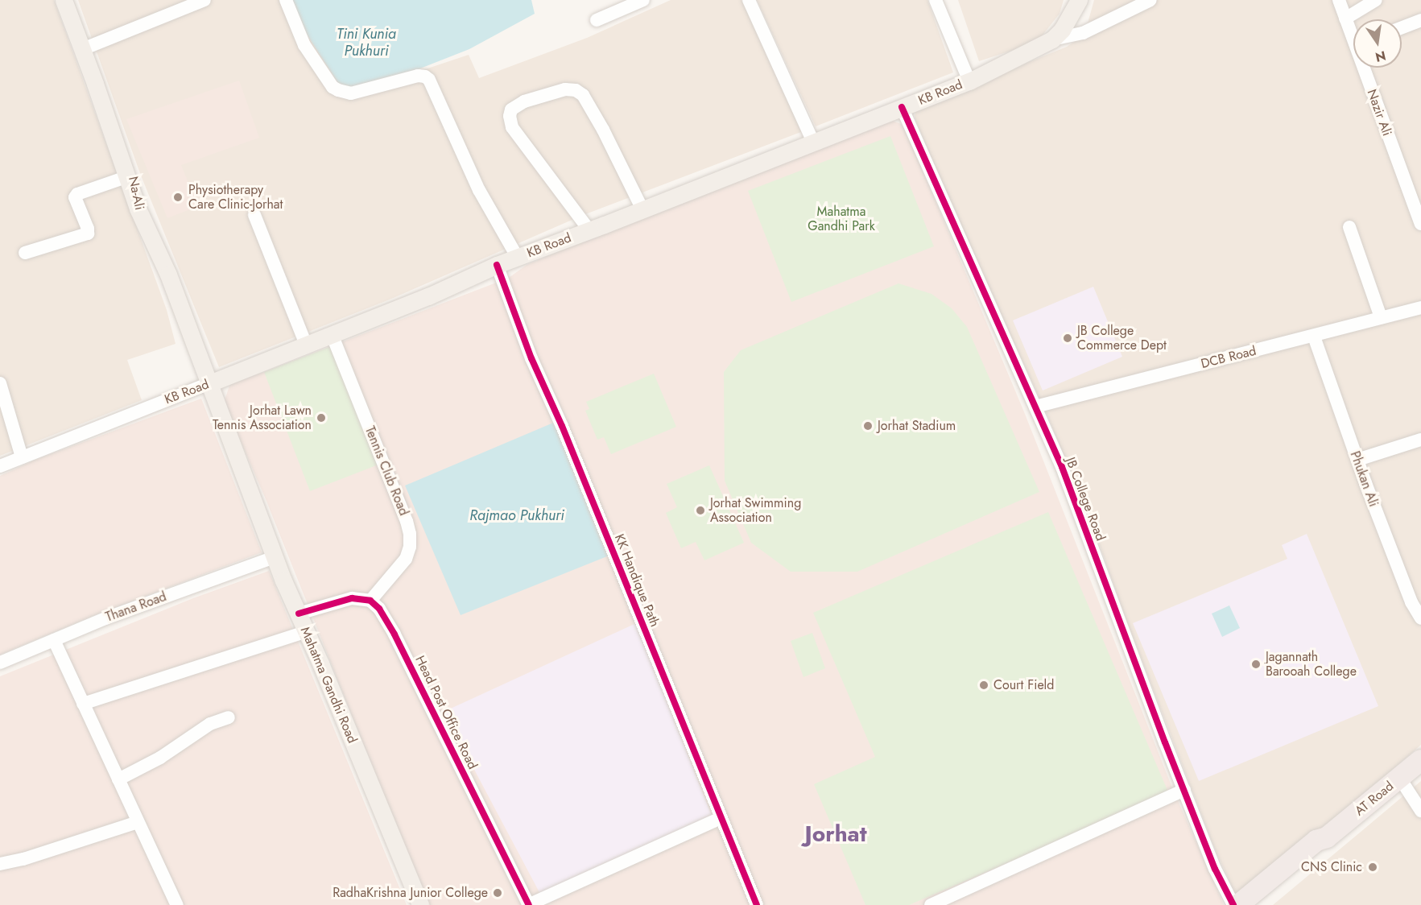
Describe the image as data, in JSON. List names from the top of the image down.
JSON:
{
  "streets": {
    "highway": ["AT Road"],
    "main road": ["KB Road", "Na-Ali", "Mahatma Gandhi Road"],
    "street": [
      "Nazir Ali",
      "DCB Road",
      "Tennis Club Road",
      "Phukan Ali",
      "JB College Road",
      "KK Handique Path",
      "Thana Road",
      "Head Post Office Road"
    ]
  },
  "crossings": [
    ["KB Road", "Na-Ali"],
    ["KB Road", "Tennis Club Road"],
    ["KB Road", "JB College Road"],
    ["KB Road", "KK Handique Path"],
    ["KB Road", "Mahatma Gandhi Road"],
    ["Na-Ali", "Mahatma Gandhi Road"],
    ["DCB Road", "Phukan Ali"],
    ["DCB Road", "JB College Road"],
    ["Tennis Club Road", "Head Post Office Road"],
    ["Thana Road", "Mahatma Gandhi Road"]
  ],
  "districts": ["Jorhat"],
  "water": ["Tini Kunia Pukhuri", "Rajmao Pukhuri"],
  "parks": ["Mahatma Gandhi Park"],
  "places": [
    "Physiotherapy Care Clinic-Jorhat",
    "JB College Commerce Dept",
    "Jorhat Lawn Tennis Association",
    "Jorhat Stadium",
    "Jorhat Swimming Association",
    "Jagannath Barooah College",
    "Court Field",
    "CNS Clinic",
    "RadhaKrishna Junior College"
  ],
  "north": "bottom"
}
